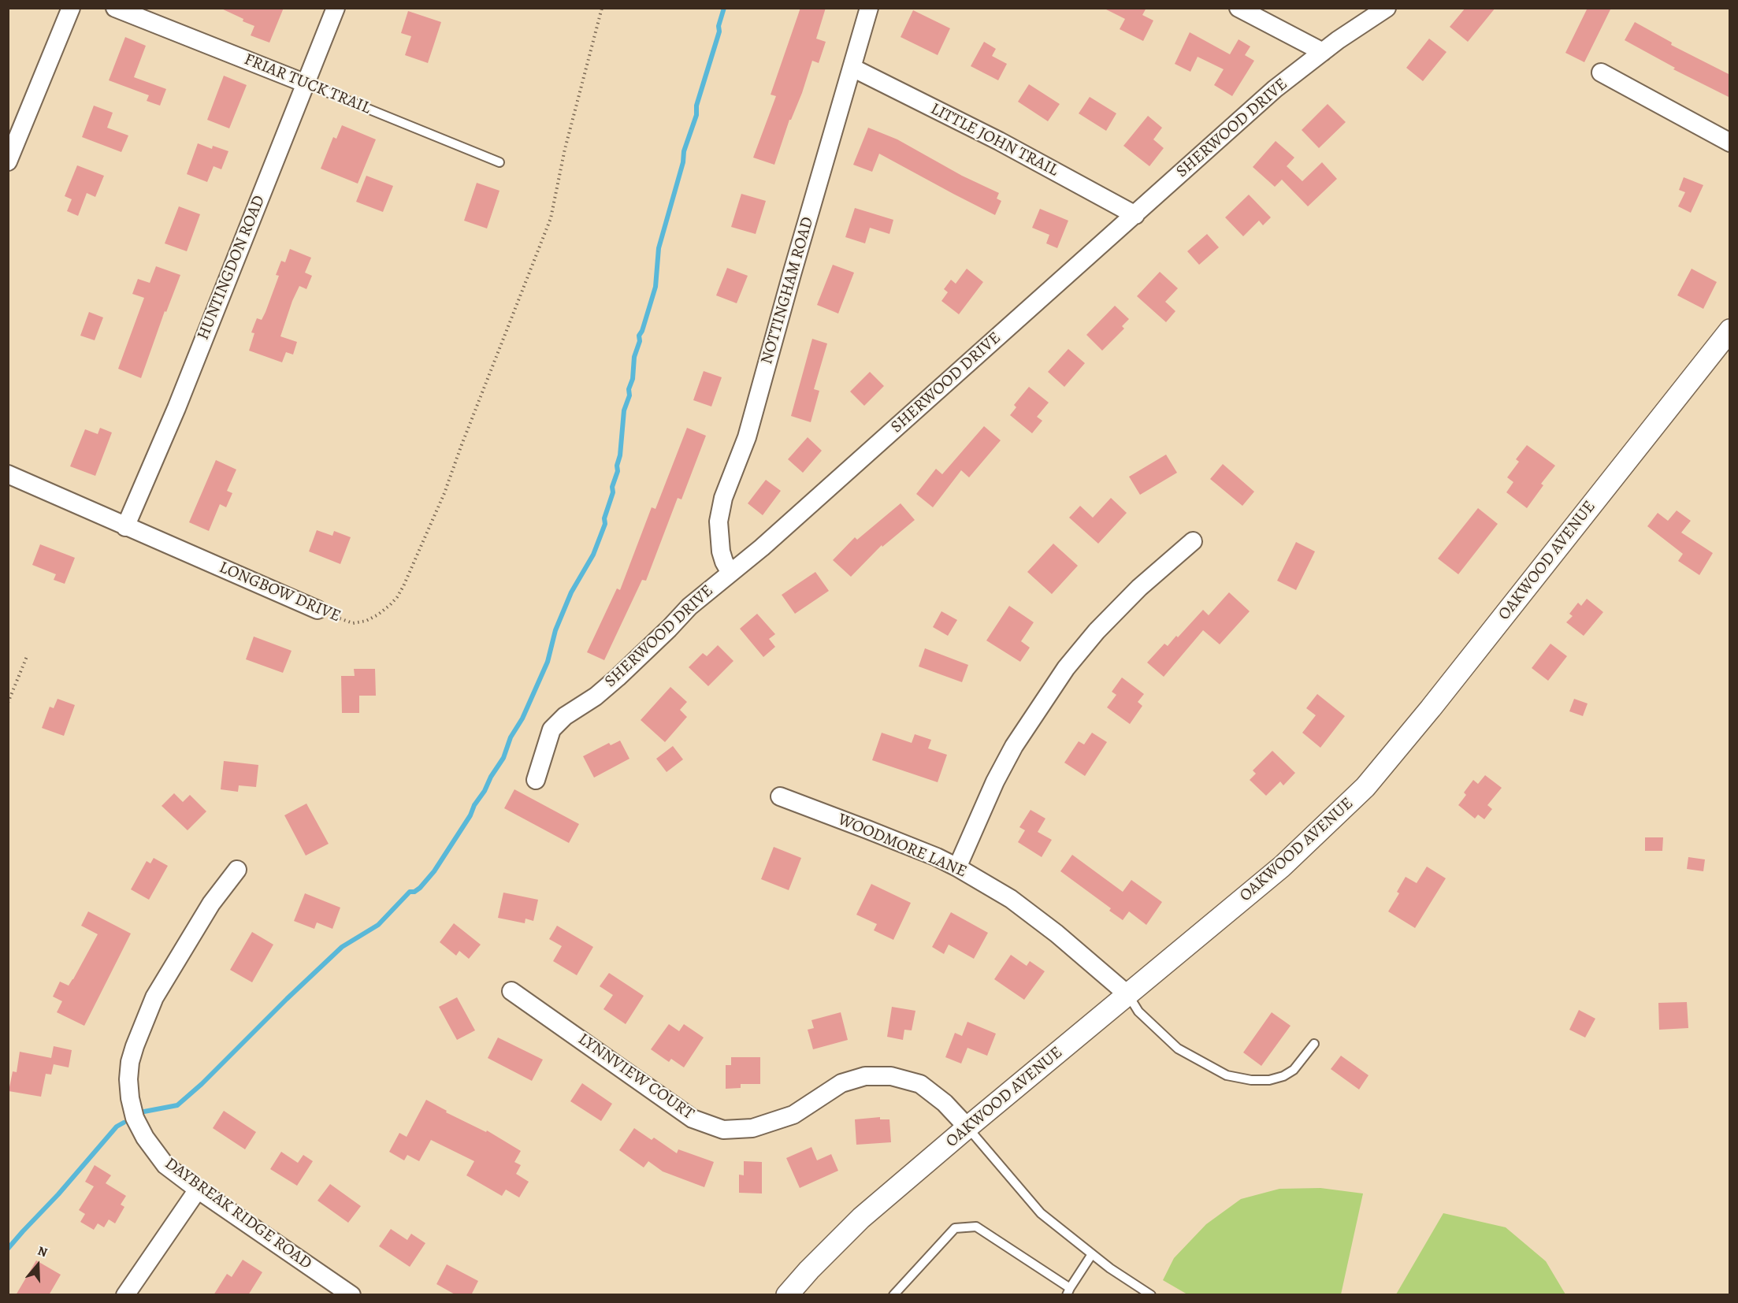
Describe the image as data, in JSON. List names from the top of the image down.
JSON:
{
  "streets": {
    "street": [
      "FRIAR TUCK TRAIL",
      "SHERWOOD DRIVE",
      "LITTLE JOHN TRAIL",
      "HUNTINGDON ROAD",
      "NOTTINGHAM ROAD",
      "OAKWOOD AVENUE",
      "LONGBOW DRIVE",
      "WOODMORE LANE",
      "LYNNVIEW COURT",
      "DAYBREAK RIDGE ROAD"
    ]
  },
  "crossings": [
    ["FRIAR TUCK TRAIL", "HUNTINGDON ROAD"],
    ["SHERWOOD DRIVE", "LITTLE JOHN TRAIL"],
    ["SHERWOOD DRIVE", "NOTTINGHAM ROAD"],
    ["LITTLE JOHN TRAIL", "NOTTINGHAM ROAD"],
    ["HUNTINGDON ROAD", "LONGBOW DRIVE"],
    ["OAKWOOD AVENUE", "WOODMORE LANE"],
    ["OAKWOOD AVENUE", "LYNNVIEW COURT"]
  ],
  "north": "top"
}
